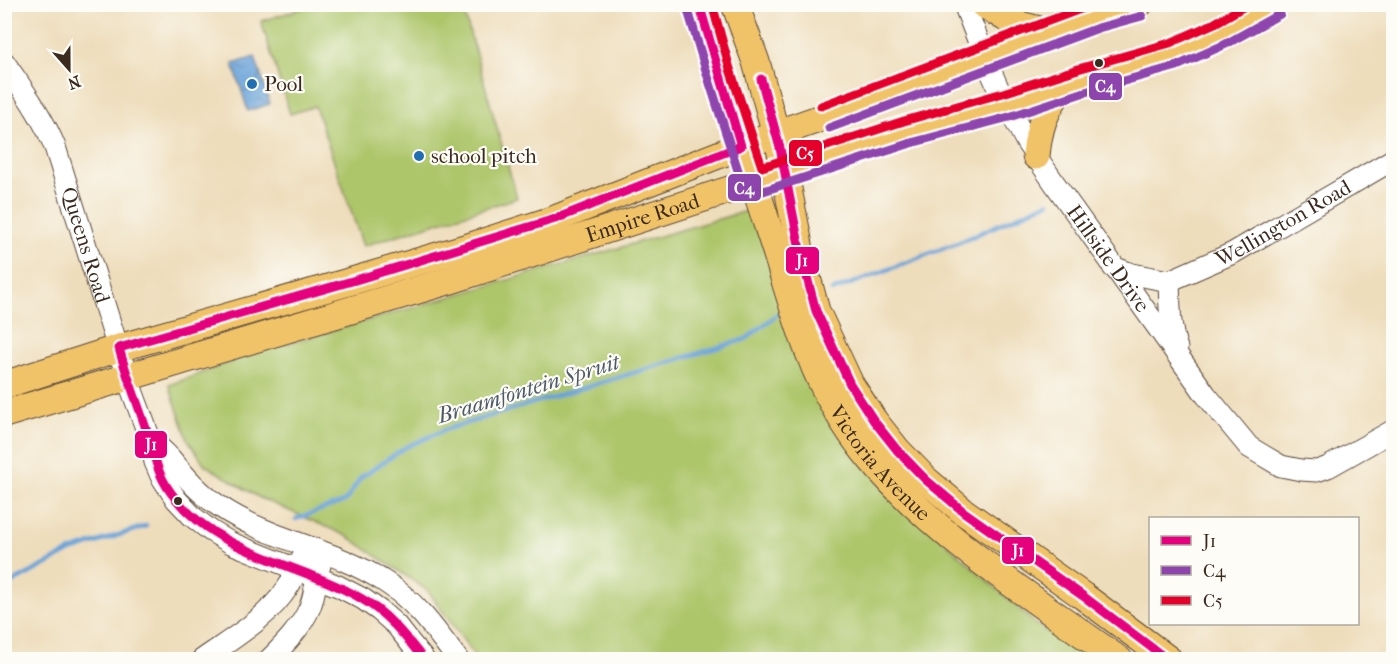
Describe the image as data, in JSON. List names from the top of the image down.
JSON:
{
  "streets": {
    "main road": ["Empire Road", "Victoria Avenue"],
    "street": ["Wellington Road", "Queens Road", "Hillside Drive"]
  },
  "crossings": [
    ["Empire Road", "Queens Road"],
    ["Empire Road", "Hillside Drive"],
    ["Empire Road", "Victoria Avenue"]
  ],
  "water": ["Braamfontein Spruit"],
  "places": ["Pool", "school pitch"],
  "lines": ["transit line J1", "transit line C5", "transit line C4"],
  "legend": ["J1", "C4", "C5"],
  "north": "bottom"
}
